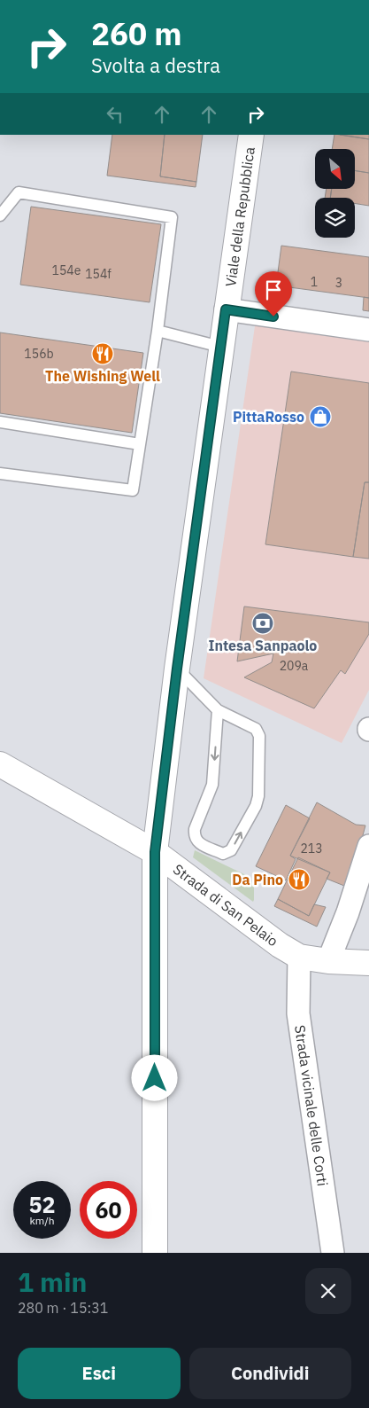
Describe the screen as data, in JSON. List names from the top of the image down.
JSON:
{
  "streets": {
    "main road": ["Viale della Repubblica", "Strada di San Pelaio"],
    "street": ["Strada vicinale delle Corti"]
  },
  "crossings": [
    ["Viale della Repubblica", "Strada di San Pelaio"],
    ["Strada di San Pelaio", "Strada vicinale delle Corti"]
  ],
  "places": {
    "restaurant": ["The Wishing Well", "Da Pino"],
    "shop": ["PittaRosso"],
    "bank": ["Intesa Sanpaolo"]
  },
  "house_numbers": [
    "154e",
    "154f",
    "1",
    "3",
    "156b",
    "209a",
    "213"
  ],
  "north": "bottom right",
  "page": {
    "turn": ["260 m", "Svolta a destra"],
    "speed": "52 km/h",
    "limit": "60",
    "heading": ["1 min", "280 m · 15:31"],
    "buttons": ["Esci", "Condividi"]
  }
}
